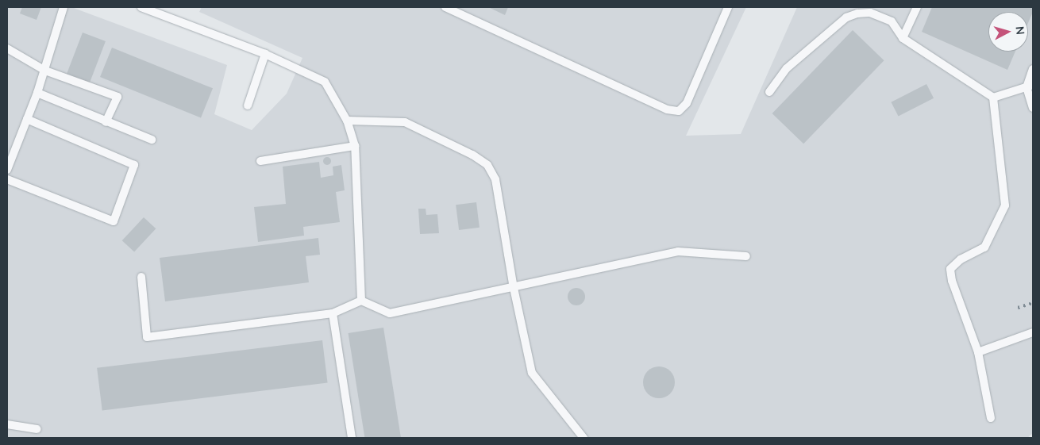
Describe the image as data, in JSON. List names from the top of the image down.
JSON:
{
  "north": "right"
}
